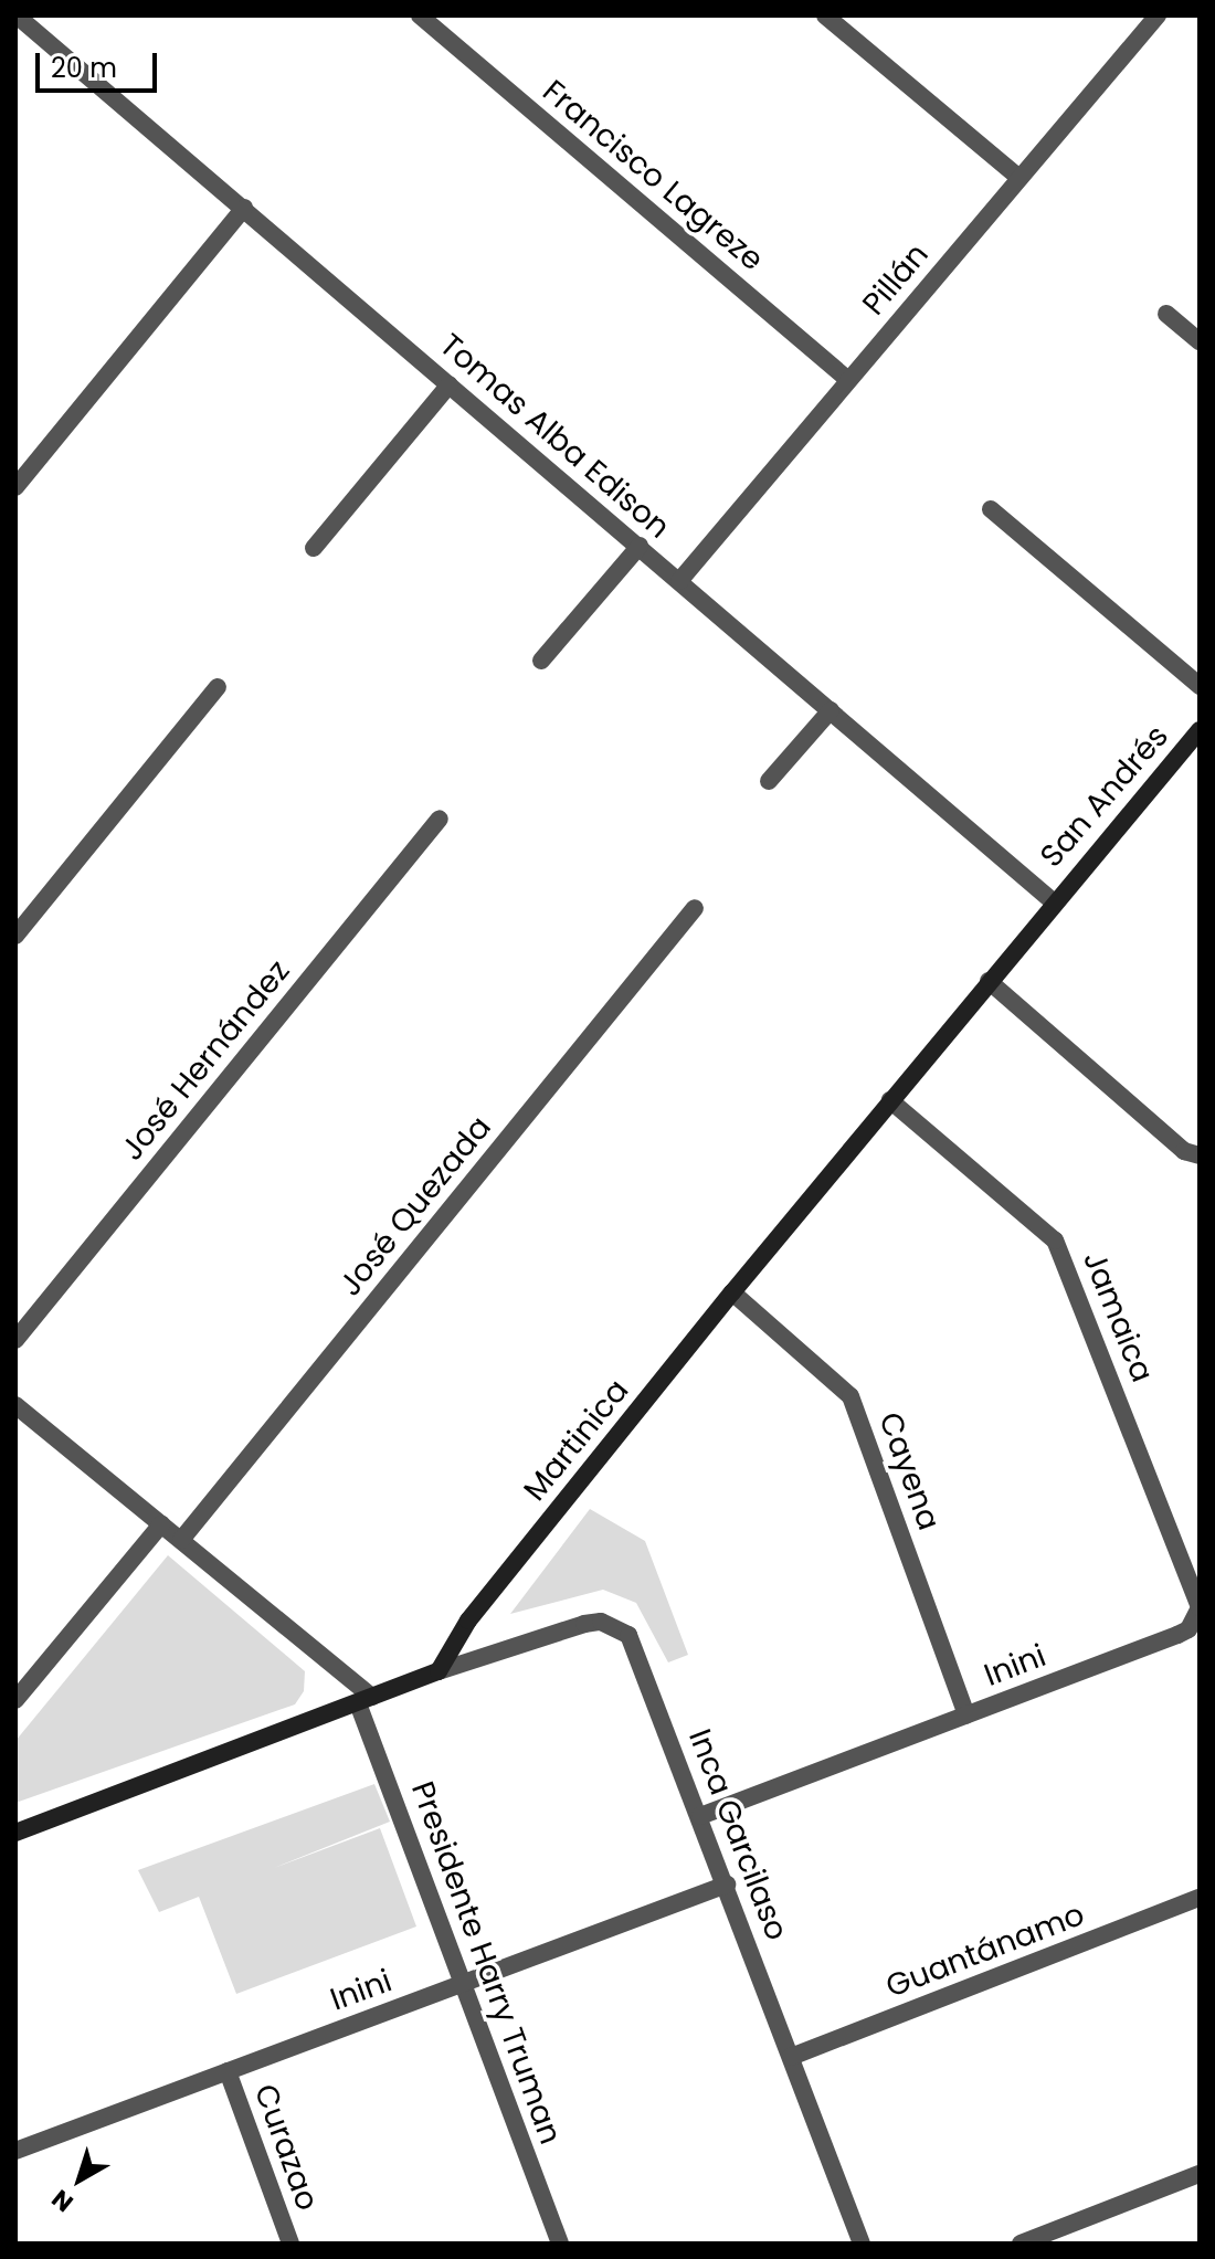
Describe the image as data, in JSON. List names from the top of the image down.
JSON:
{
  "streets": {
    "street": [
      "Francisco Lagreze",
      "Pillán",
      "Tomas Alba Edison",
      "San Andrés",
      "José Hernández",
      "José Quezada",
      "Jamaica",
      "Martinica",
      "Cayena",
      "Inini",
      "Inca Garcilaso",
      "Guantánamo",
      "Presidente Harry Truman",
      "Curazao"
    ]
  },
  "crossings": [
    ["Francisco Lagreze", "Pillán"],
    ["Pillán", "Tomas Alba Edison"],
    ["Tomas Alba Edison", "San Andrés"],
    ["Tomas Alba Edison", "Martinica"],
    ["San Andrés", "Martinica"],
    ["Jamaica", "Martinica"],
    ["Jamaica", "Inini"],
    ["Martinica", "Cayena"],
    ["Martinica", "Inca Garcilaso"],
    ["Cayena", "Inini"],
    ["Inini", "Inca Garcilaso"],
    ["Inini", "Presidente Harry Truman"],
    ["Inini", "Curazao"],
    ["Inca Garcilaso", "Guantánamo"]
  ],
  "scale_bar": "20 m",
  "north": "bottom left"
}
